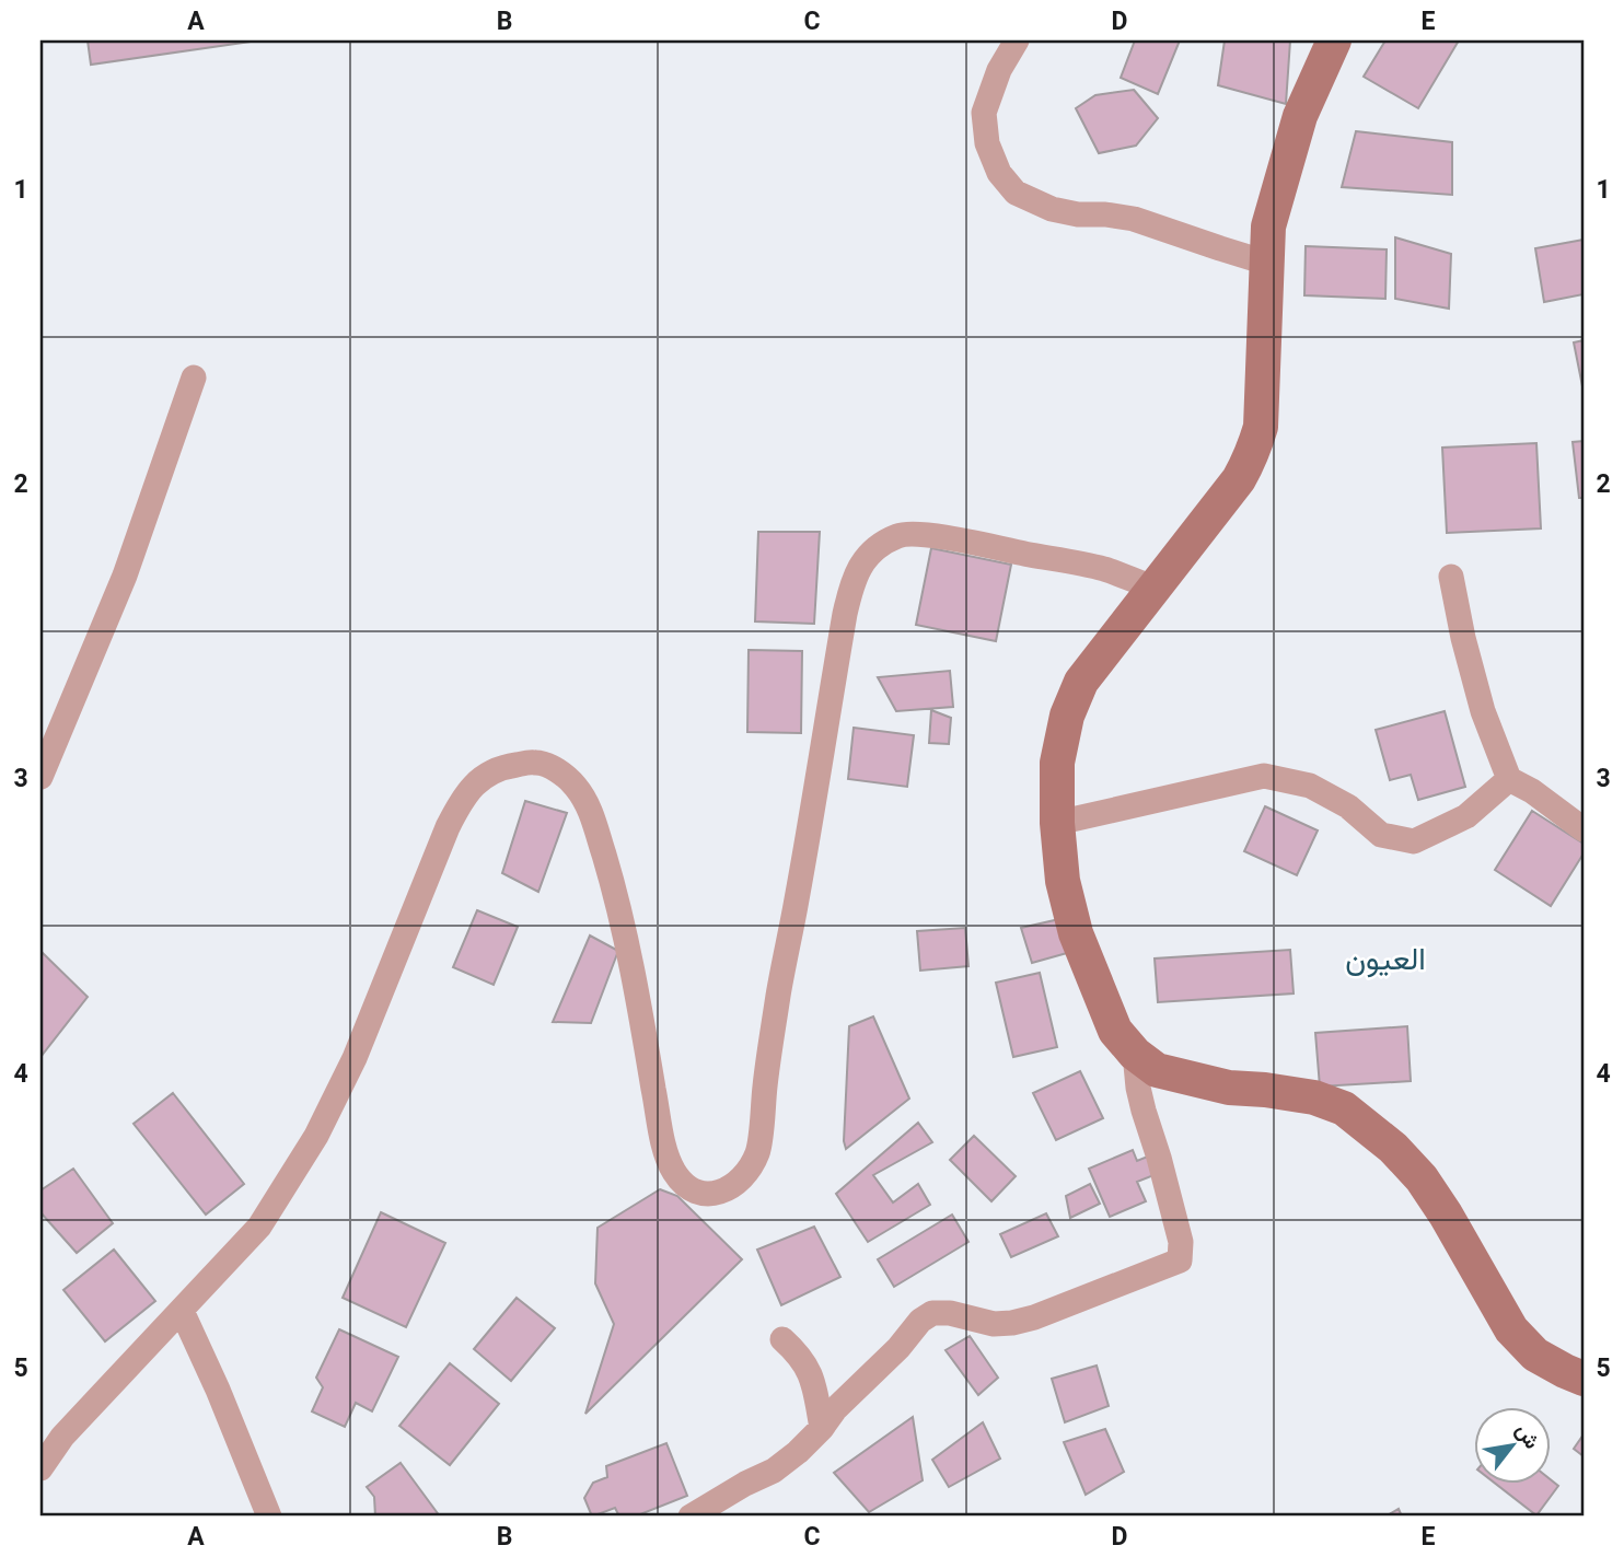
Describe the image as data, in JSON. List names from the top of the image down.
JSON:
{
  "districts": ["العيون"],
  "north": "top right",
  "grid": {
    "columns": [
      "A",
      "B",
      "C",
      "D",
      "E"
    ],
    "rows": [
      "1",
      "2",
      "3",
      "4",
      "5"
    ]
  }
}
